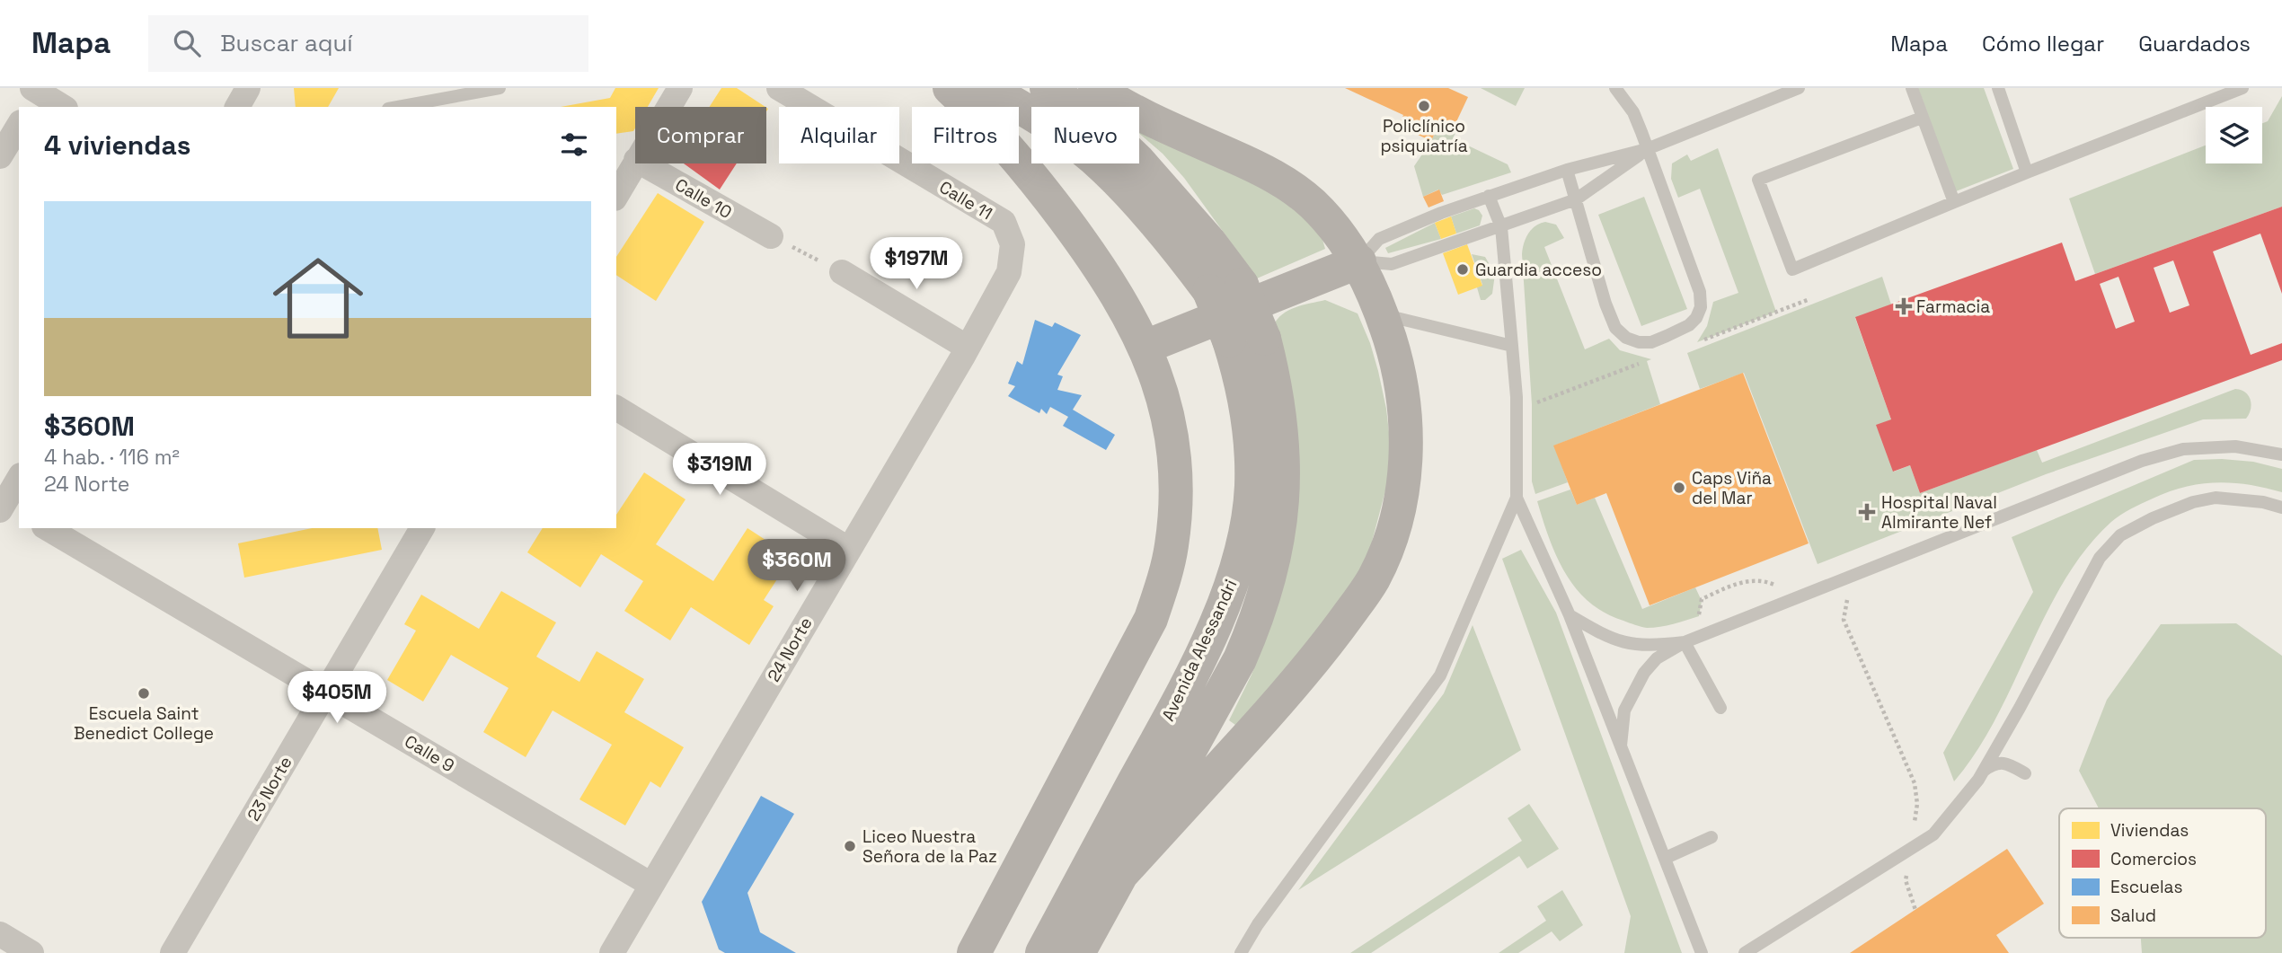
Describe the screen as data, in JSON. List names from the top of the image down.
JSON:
{
  "streets": {
    "main road": ["Avenida Alessandri"],
    "street": [
      "Calle 10",
      "Calle 11",
      "24 Norte",
      "Calle 9",
      "23 Norte"
    ]
  },
  "crossings": [
    ["Calle 11", "24 Norte"],
    ["24 Norte", "Calle 9"],
    ["Calle 9", "23 Norte"]
  ],
  "places": {
    "other": [
      "Policlínico psiquiatría",
      "Guardia acceso",
      "Caps Viña del Mar",
      "Escuela Saint Benedict College",
      "Liceo Nuestra Señora de la Paz"
    ],
    "health": ["Farmacia", "Hospital Naval Almirante Nef"]
  },
  "legend": [
    "Viviendas",
    "Comercios",
    "Escuelas",
    "Salud"
  ],
  "page": {
    "header": "Mapa",
    "search": "Buscar aquí",
    "nav": ["Mapa", "Cómo llegar", "Guardados"],
    "chip": [
      "Comprar",
      "Alquilar",
      "Filtros",
      "Nuevo"
    ],
    "heading": "4 viviendas",
    "list": [
      {
        "name": "$360M",
        "note": "4 hab. · 116 m² · 24 Norte"
      }
    ],
    "price": [
      "$197M",
      "$319M",
      "$360M",
      "$405M"
    ]
  }
}
